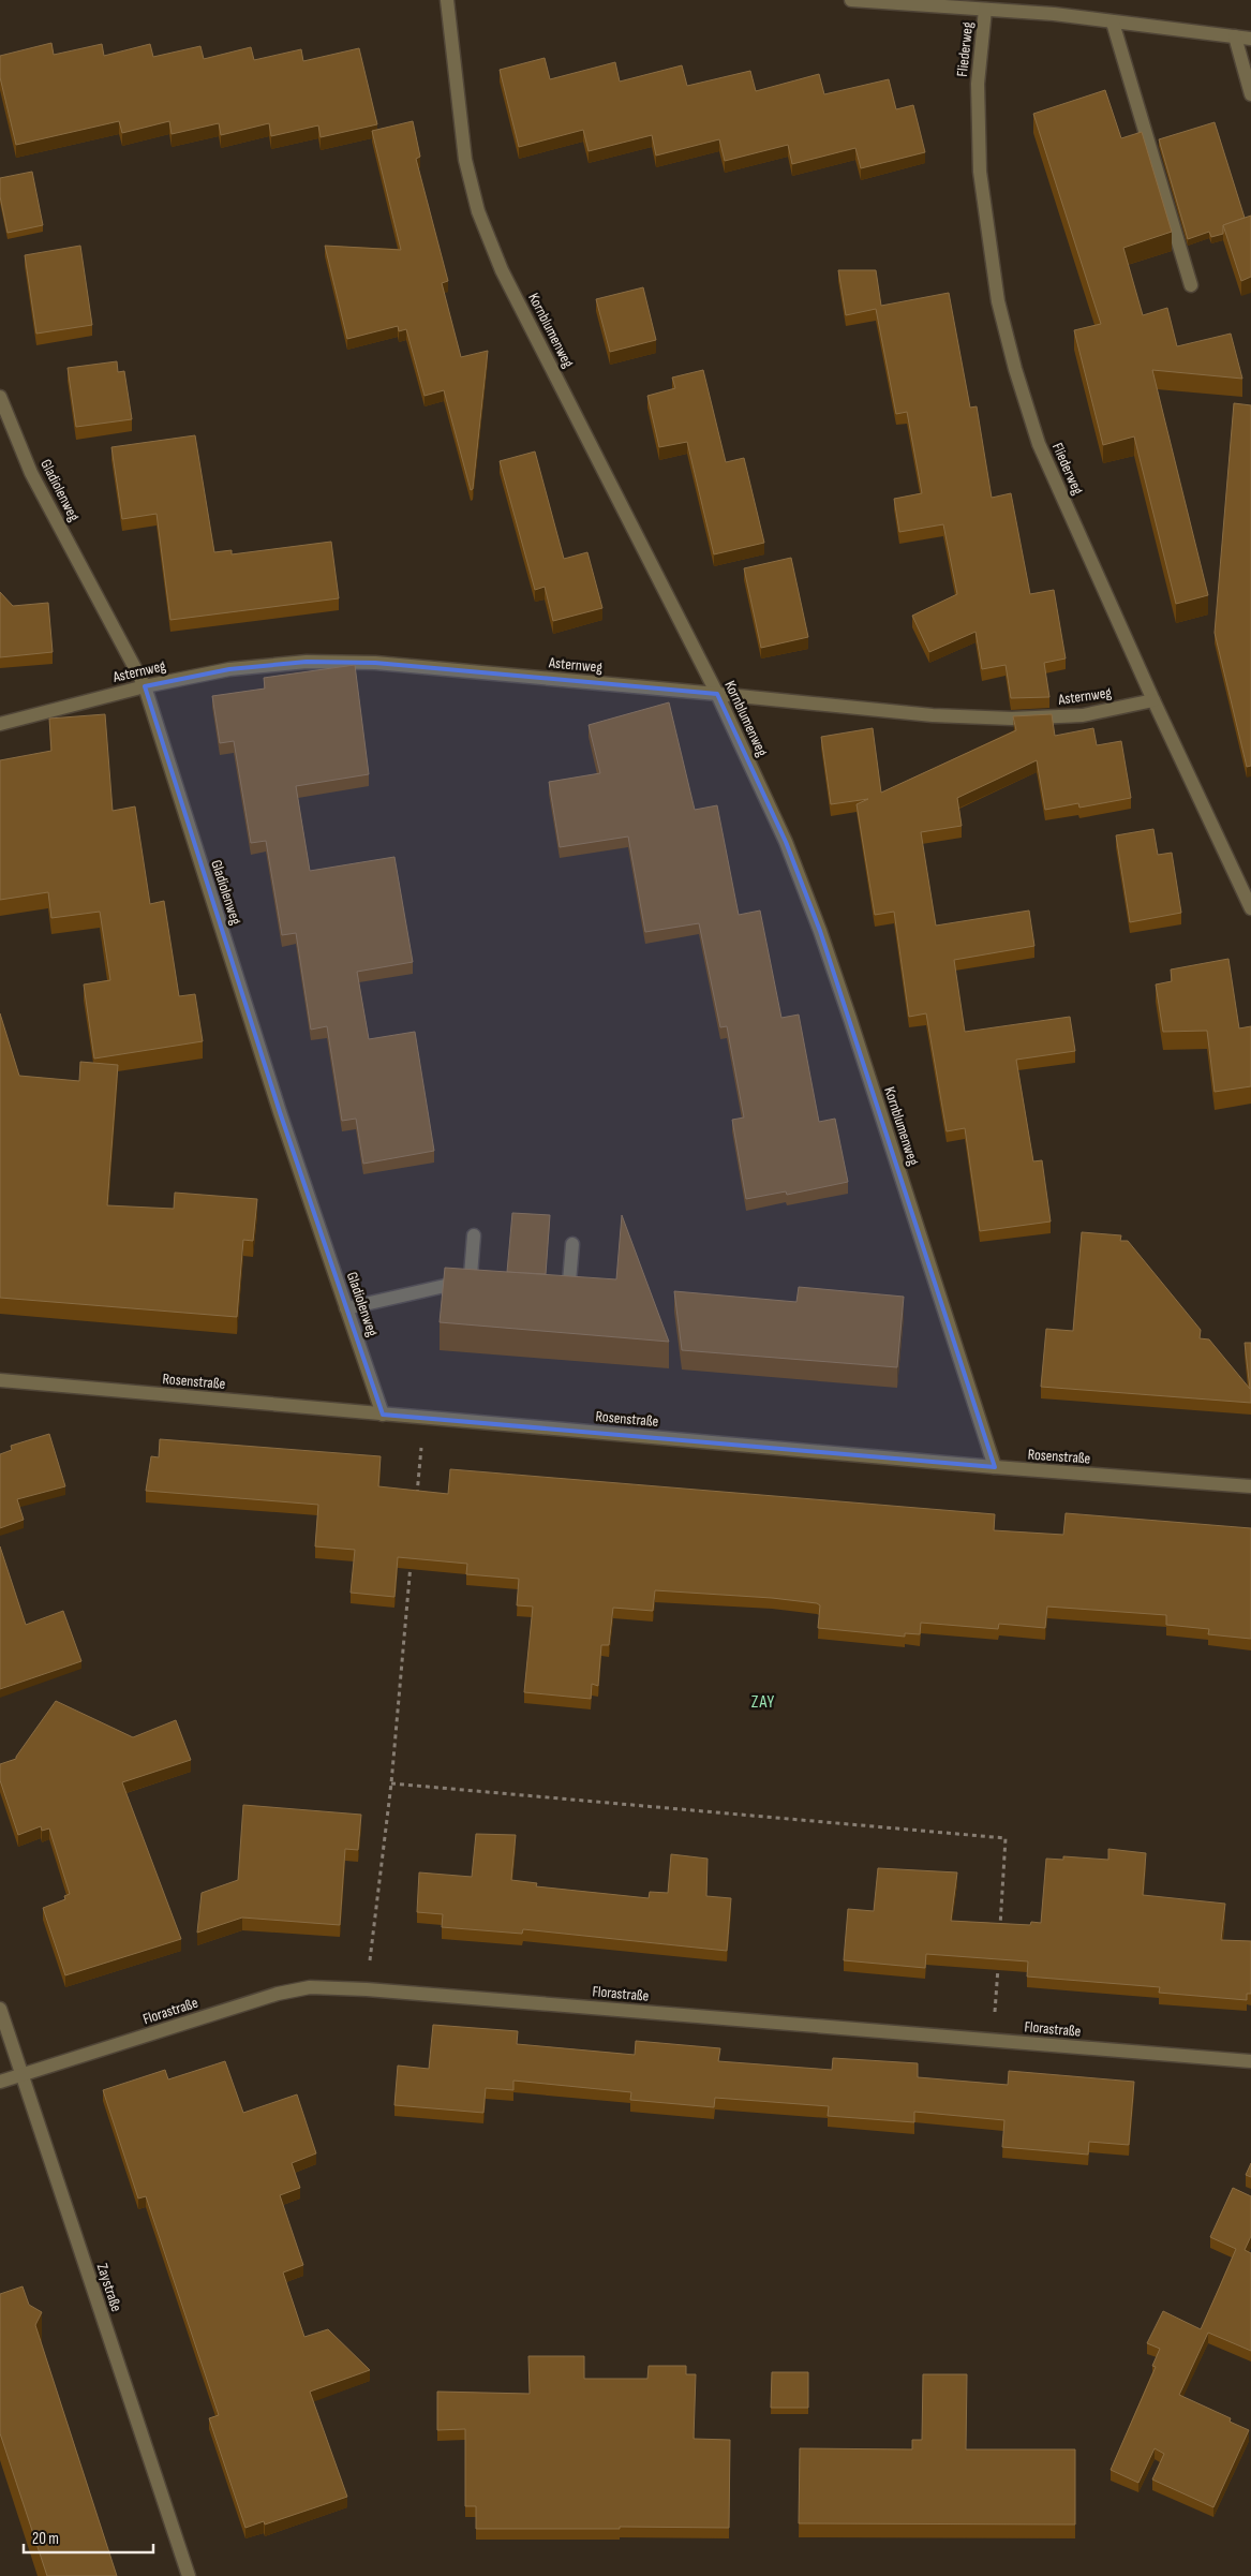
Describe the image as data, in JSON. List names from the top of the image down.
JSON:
{
  "streets": {
    "street": [
      "Fliederweg",
      "Kornblumenweg",
      "Gladiolenweg",
      "Asternweg",
      "Rosenstraße",
      "Florastraße",
      "Zaystraße"
    ]
  },
  "crossings": [
    ["Fliederweg", "Asternweg"],
    ["Kornblumenweg", "Asternweg"],
    ["Kornblumenweg", "Rosenstraße"],
    ["Gladiolenweg", "Asternweg"],
    ["Gladiolenweg", "Rosenstraße"],
    ["Florastraße", "Zaystraße"]
  ],
  "districts": ["ZAY"],
  "scale_bar": "20 m"
}
